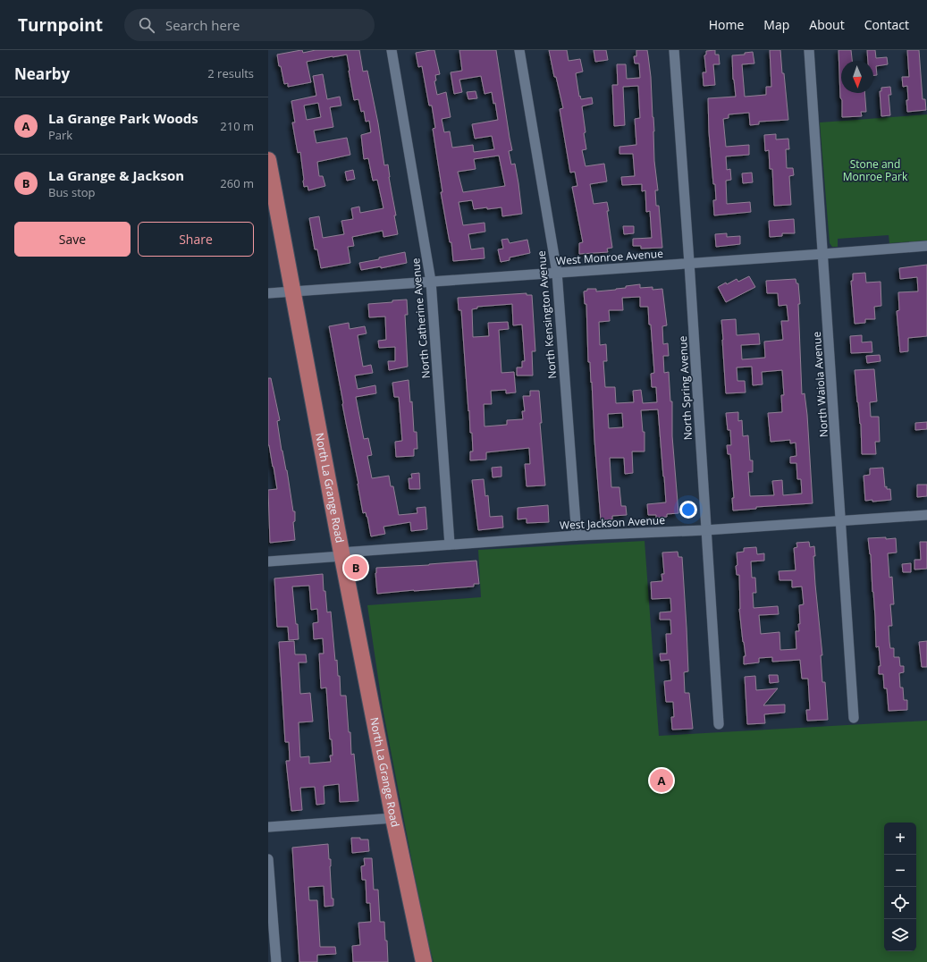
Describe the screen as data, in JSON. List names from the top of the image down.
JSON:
{
  "streets": {
    "main road": ["North La Grange Road"],
    "street": [
      "West Monroe Avenue",
      "North Kensington Avenue",
      "North Catherine Avenue",
      "North Waiola Avenue",
      "North Spring Avenue",
      "West Jackson Avenue"
    ]
  },
  "crossings": [
    ["West Monroe Avenue", "North Kensington Avenue"],
    ["West Monroe Avenue", "North Catherine Avenue"],
    ["West Monroe Avenue", "North Waiola Avenue"],
    ["West Monroe Avenue", "North Spring Avenue"],
    ["West Monroe Avenue", "North La Grange Road"],
    ["North Kensington Avenue", "West Jackson Avenue"],
    ["North Catherine Avenue", "West Jackson Avenue"],
    ["North Waiola Avenue", "West Jackson Avenue"],
    ["North Spring Avenue", "West Jackson Avenue"],
    ["North La Grange Road", "West Jackson Avenue"]
  ],
  "parks": ["Stone and Monroe Park"],
  "north": "bottom",
  "page": {
    "header": "Turnpoint",
    "search": "Search here",
    "nav": [
      "Home",
      "Map",
      "About",
      "Contact"
    ],
    "heading": ["Nearby", "2 results"],
    "list": [
      {
        "mark": "A",
        "name": "La Grange Park Woods",
        "note": "Park",
        "value": "210 m"
      },
      {
        "mark": "B",
        "name": "La Grange & Jackson",
        "note": "Bus stop",
        "value": "260 m"
      }
    ],
    "buttons": ["Save", "Share"],
    "pins": ["B", "A"],
    "map_buttons": ["+", "−"]
  }
}
